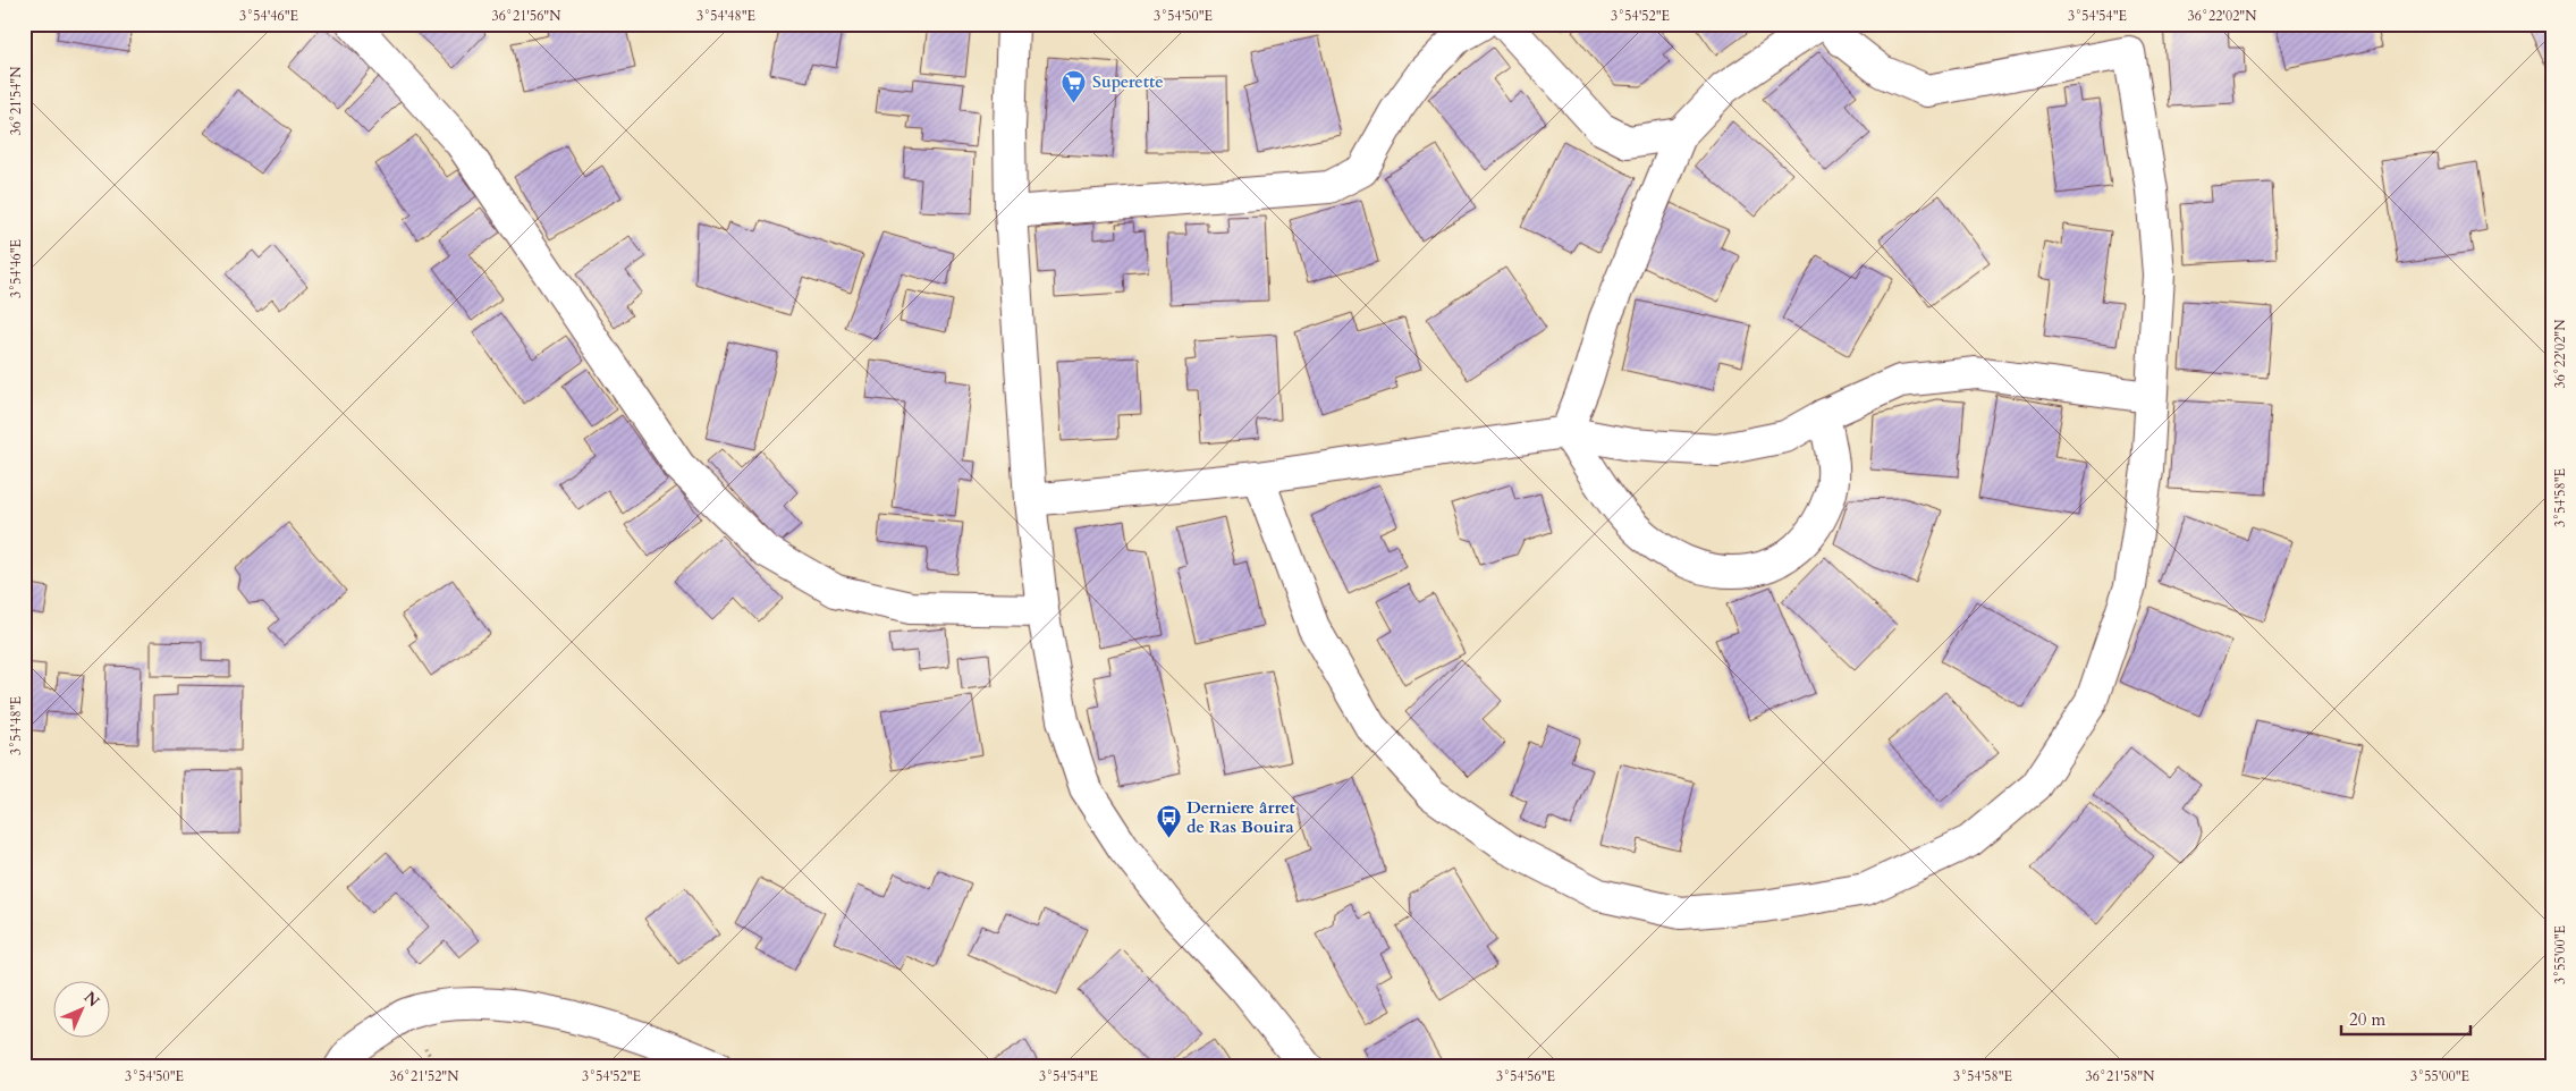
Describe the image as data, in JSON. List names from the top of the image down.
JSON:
{
  "places": {
    "supermarket": ["Superette"],
    "bus stop": ["Derniere ârret de Ras Bouira"]
  },
  "scale_bar": "20 m",
  "north": "top right",
  "coordinates": [
    "3°54'46\"E",
    "36°21'56\"N",
    "3°54'48\"E",
    "3°54'50\"E",
    "3°54'52\"E",
    "3°54'54\"E",
    "36°22'02\"N",
    "36°21'54\"N",
    "3°54'58\"E",
    "3°55'00\"E",
    "36°21'52\"N",
    "3°54'56\"E",
    "36°21'58\"N"
  ]
}
